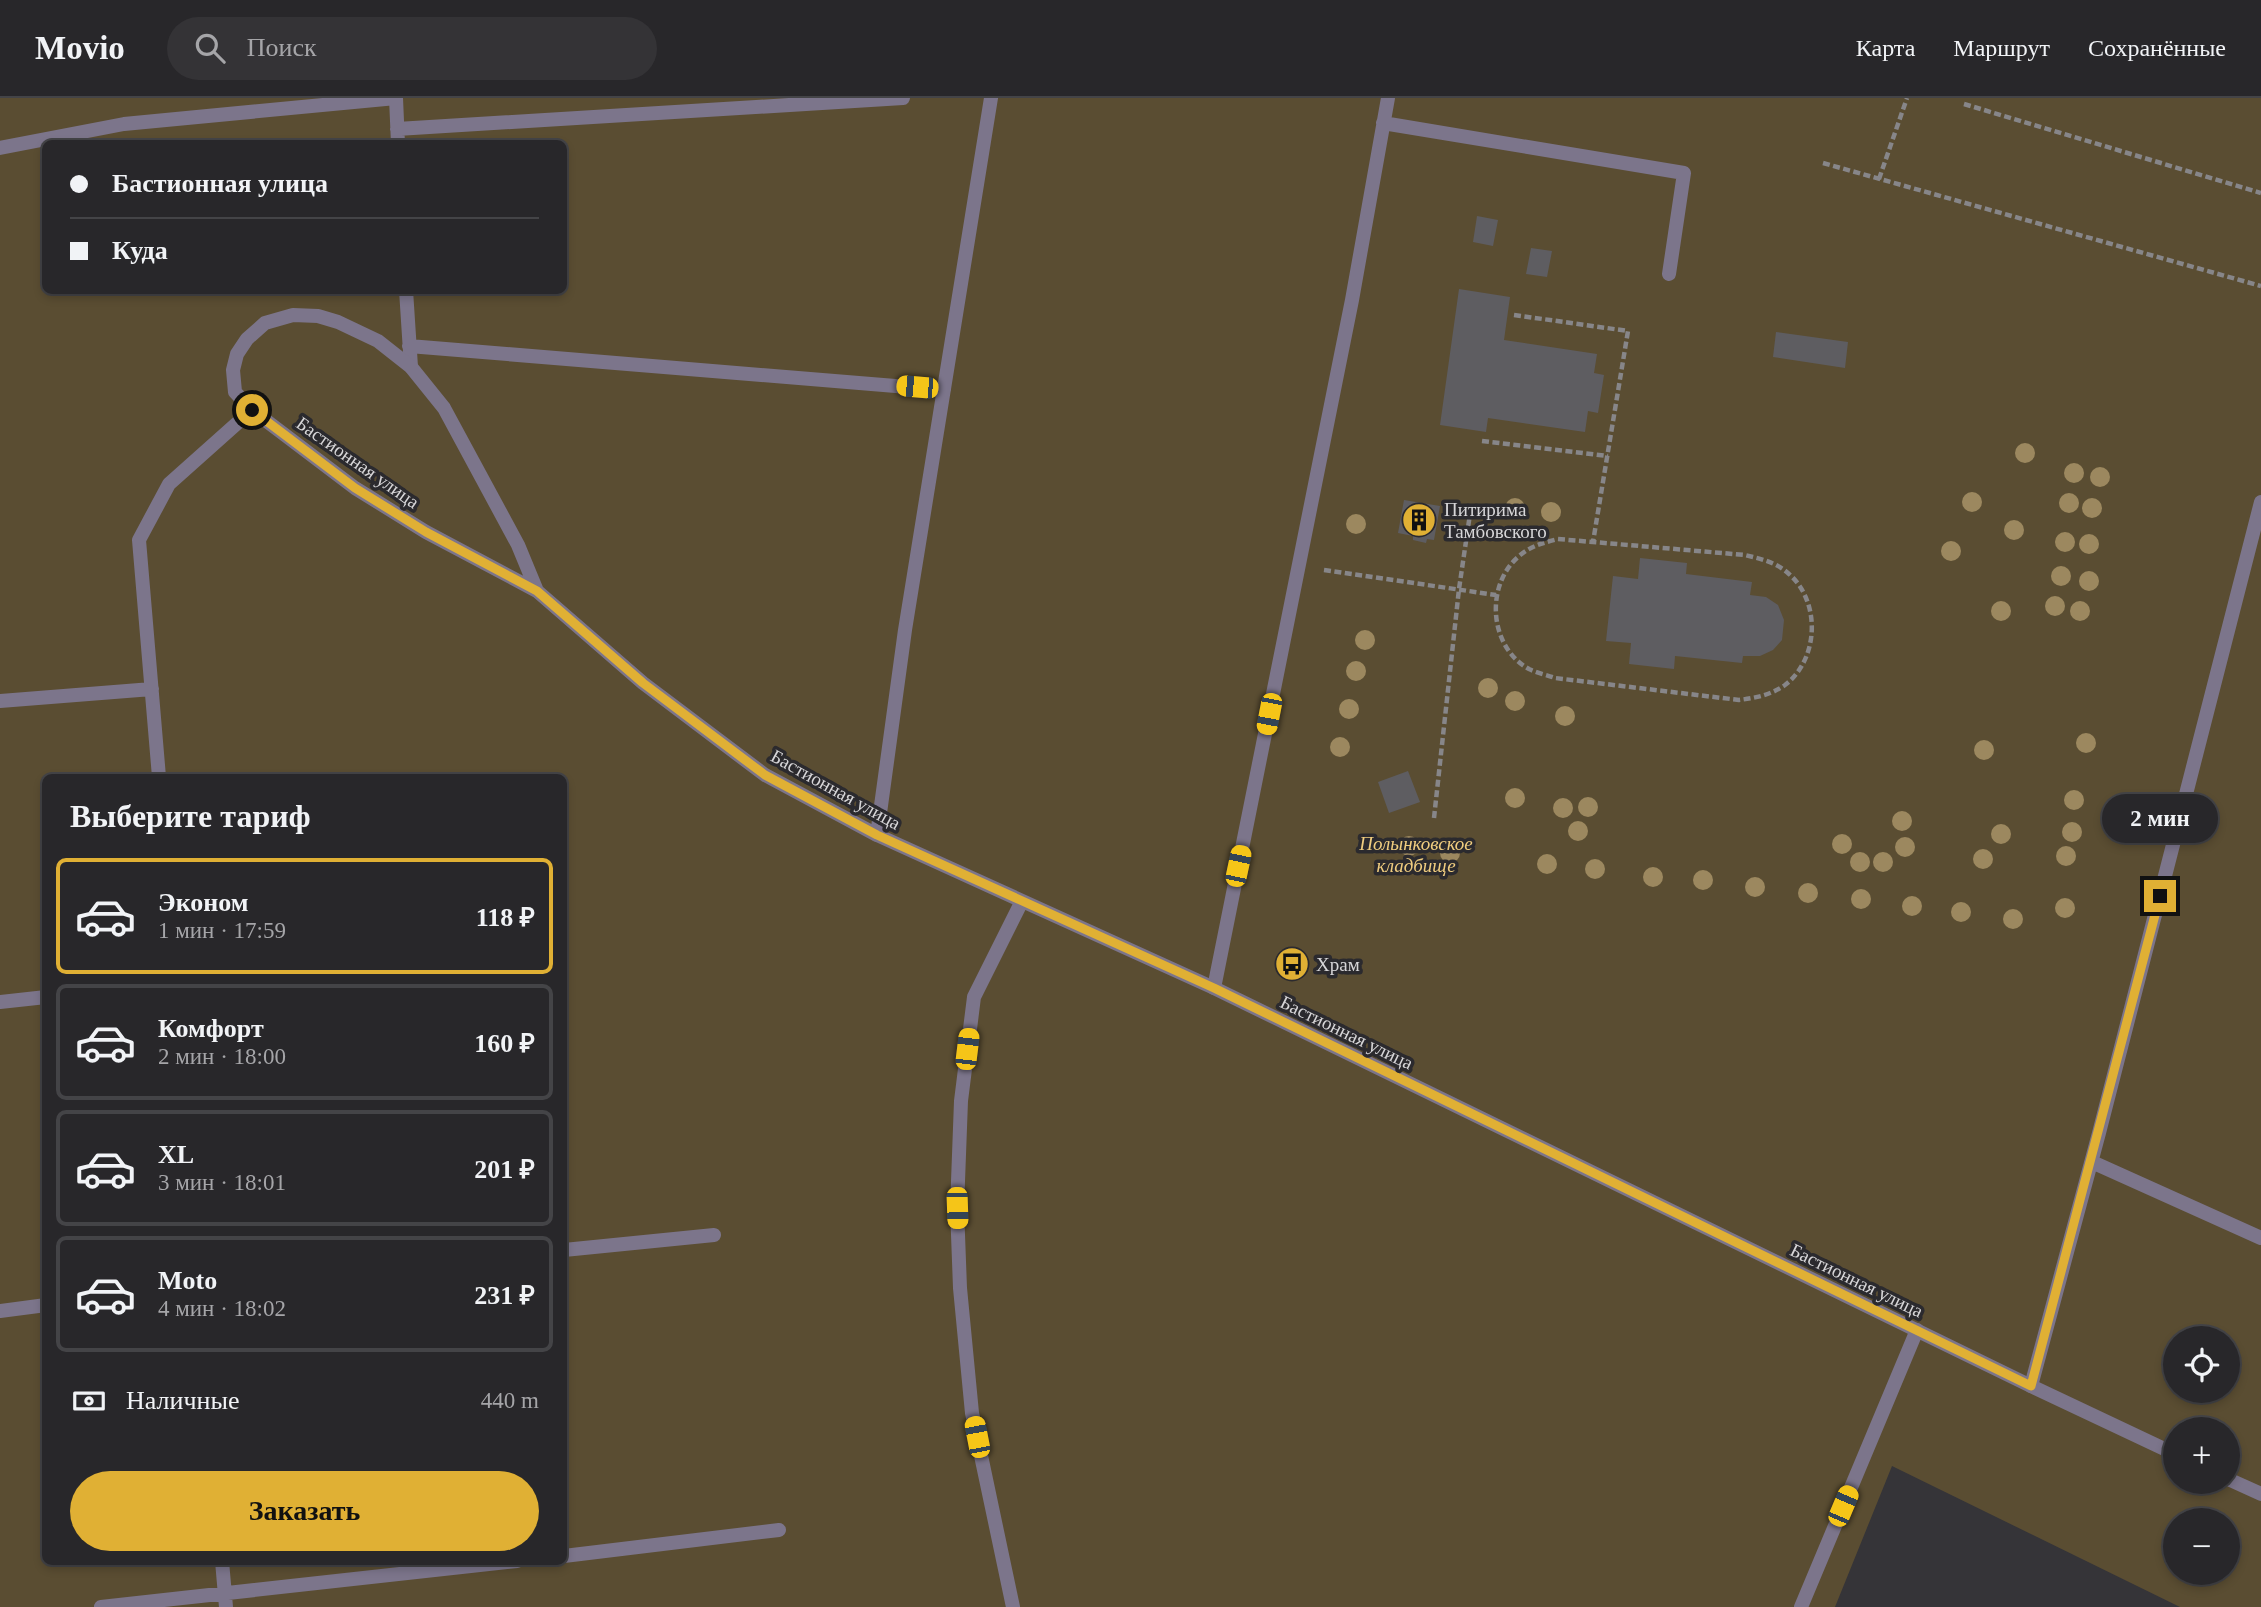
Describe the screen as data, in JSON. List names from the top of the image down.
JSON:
{
  "streets": {
    "street": ["Бастионная улица"]
  },
  "parks": ["Полынковское кладбище"],
  "places": {
    "building": ["Питирима Тамбовского"],
    "bus stop": ["Храм"]
  },
  "page": {
    "header": "Movio",
    "search": "Поиск",
    "nav": ["Карта", "Маршрут", "Сохранённые"],
    "banner": ["Бастионная улица", "Куда"],
    "heading": "Выберите тариф",
    "bubble": "2 мин",
    "list": [
      {
        "name": "Эконом",
        "note": "1 мин · 17:59",
        "value": "118 ₽"
      },
      {
        "name": "Комфорт",
        "note": "2 мин · 18:00",
        "value": "160 ₽"
      },
      {
        "name": "XL",
        "note": "3 мин · 18:01",
        "value": "201 ₽"
      },
      {
        "name": "Moto",
        "note": "4 мин · 18:02",
        "value": "231 ₽"
      }
    ],
    "map_buttons": ["+", "−"],
    "pay": ["Наличные", "440 m"],
    "buttons": "Заказать"
  }
}
